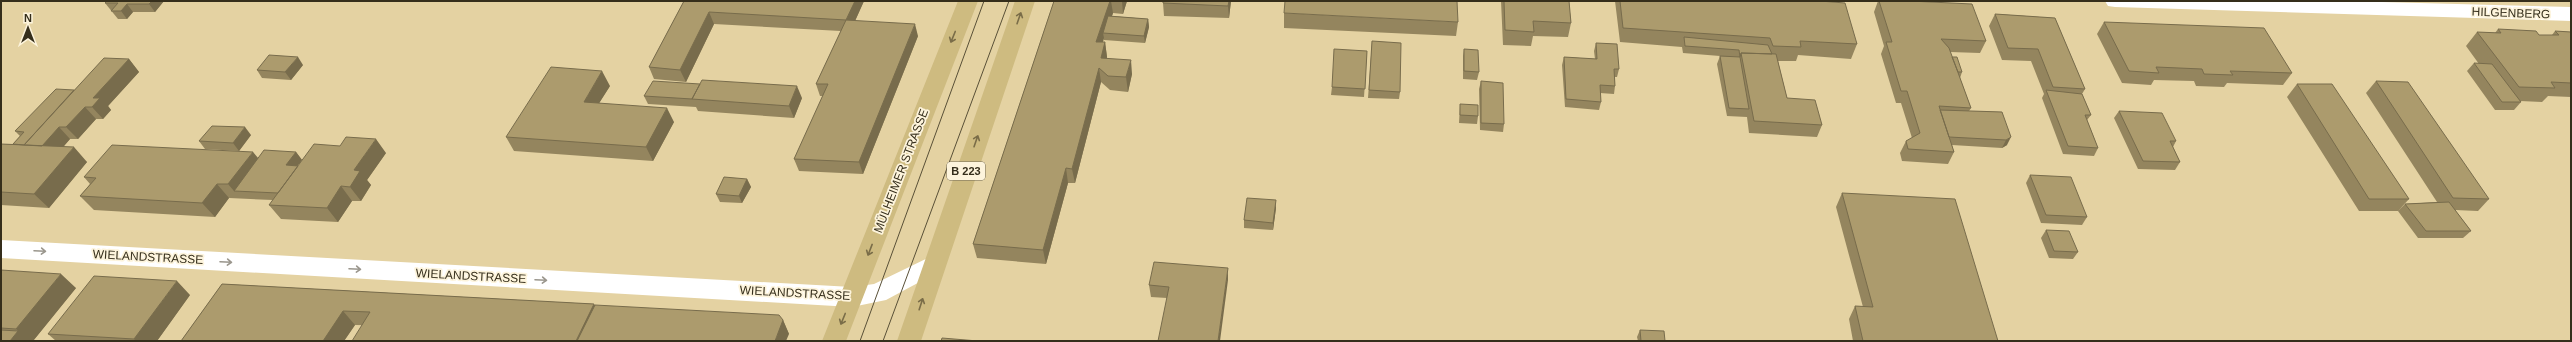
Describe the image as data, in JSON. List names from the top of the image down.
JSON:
{
  "streets": {
    "main road": ["MÜLHEIMER STRASSE", "B 223"],
    "street": ["HILGENBERG", "WIELANDSTRASSE"]
  },
  "crossings": [
    ["MÜLHEIMER STRASSE", "WIELANDSTRASSE"],
    ["B 223", "WIELANDSTRASSE"]
  ],
  "one_way": ["WIELANDSTRASSE"],
  "north": "top"
}
